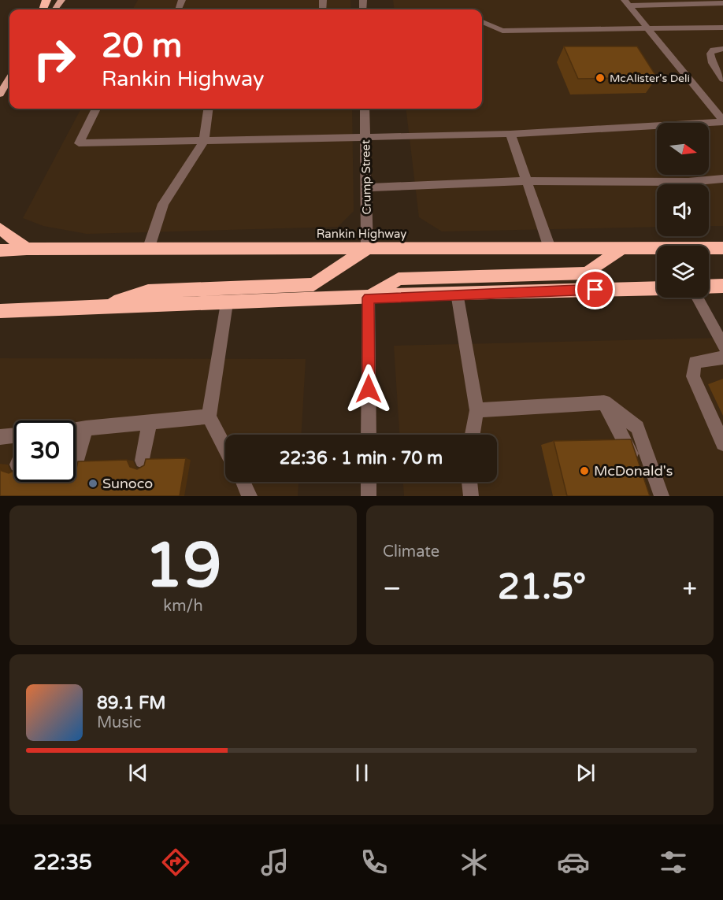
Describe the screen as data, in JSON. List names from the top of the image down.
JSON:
{
  "streets": {
    "highway": ["Rankin Highway"],
    "street": ["Crump Street"]
  },
  "crossings": [
    ["Crump Street", "Rankin Highway"]
  ],
  "places": ["McAlister's Deli", "McDonald's", "Sunoco"],
  "north": "right",
  "page": {
    "turn": ["20 m", "Rankin Highway"],
    "limit": "30",
    "trip": "22:36 · 1 min · 70 m",
    "tile": [
      ["19", "km/h"],
      "Climate"
    ],
    "heat": ["−", "21.5°", "+"],
    "song": ["89.1 FM", "Music"],
    "tabs": "22:35"
  }
}
